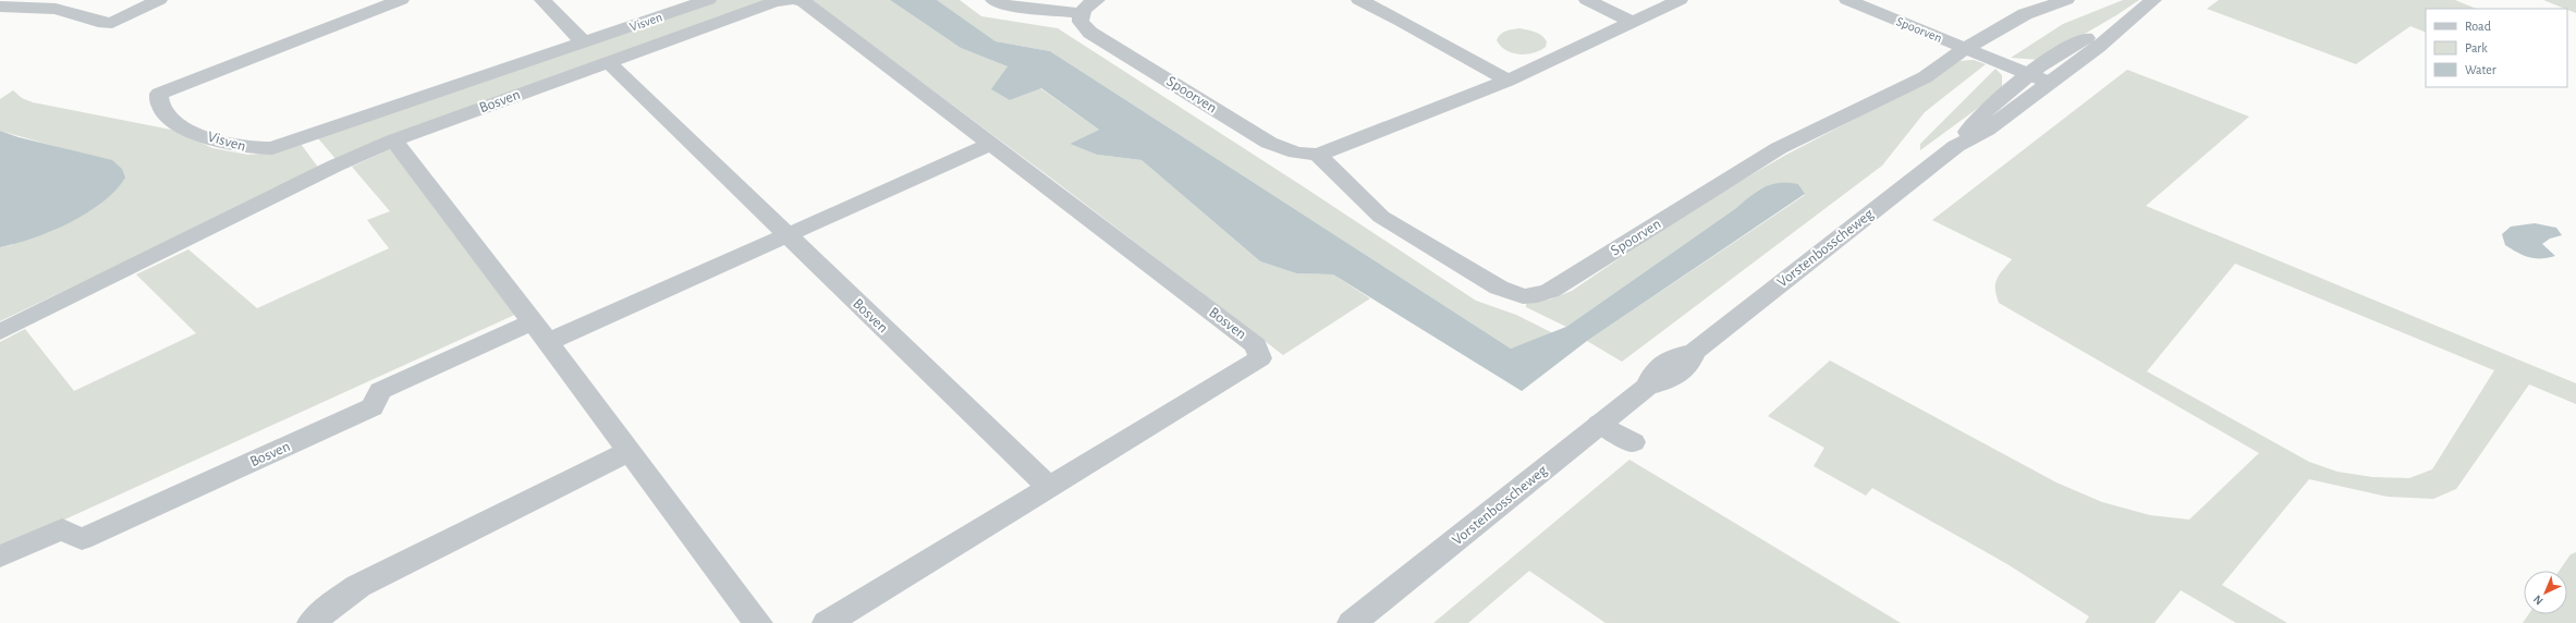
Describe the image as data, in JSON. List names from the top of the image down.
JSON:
{
  "streets": {
    "street": [
      "Visven",
      "Spoorven",
      "Bosven",
      "Vorstenbosscheweg"
    ]
  },
  "crossings": [
    ["Spoorven", "Vorstenbosscheweg"]
  ],
  "legend": ["Road", "Park", "Water"],
  "north": "bottom left"
}
